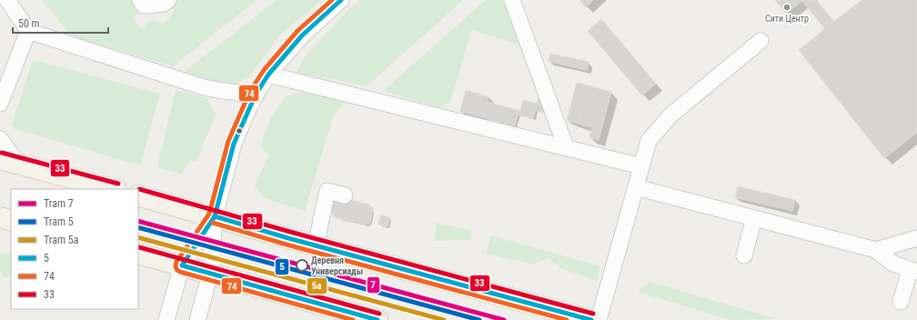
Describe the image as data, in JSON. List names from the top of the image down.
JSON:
{
  "places": ["Сити Центр", "Деревня Универсиады"],
  "lines": [
    "transit line 5",
    "transit line 74",
    "transit line 33",
    "tram line 7",
    "tram line 5",
    "tram line 5а"
  ],
  "legend": [
    "Tram 7",
    "Tram 5",
    "Tram 5а",
    "5",
    "74",
    "33"
  ],
  "scale_bar": "50 m"
}
